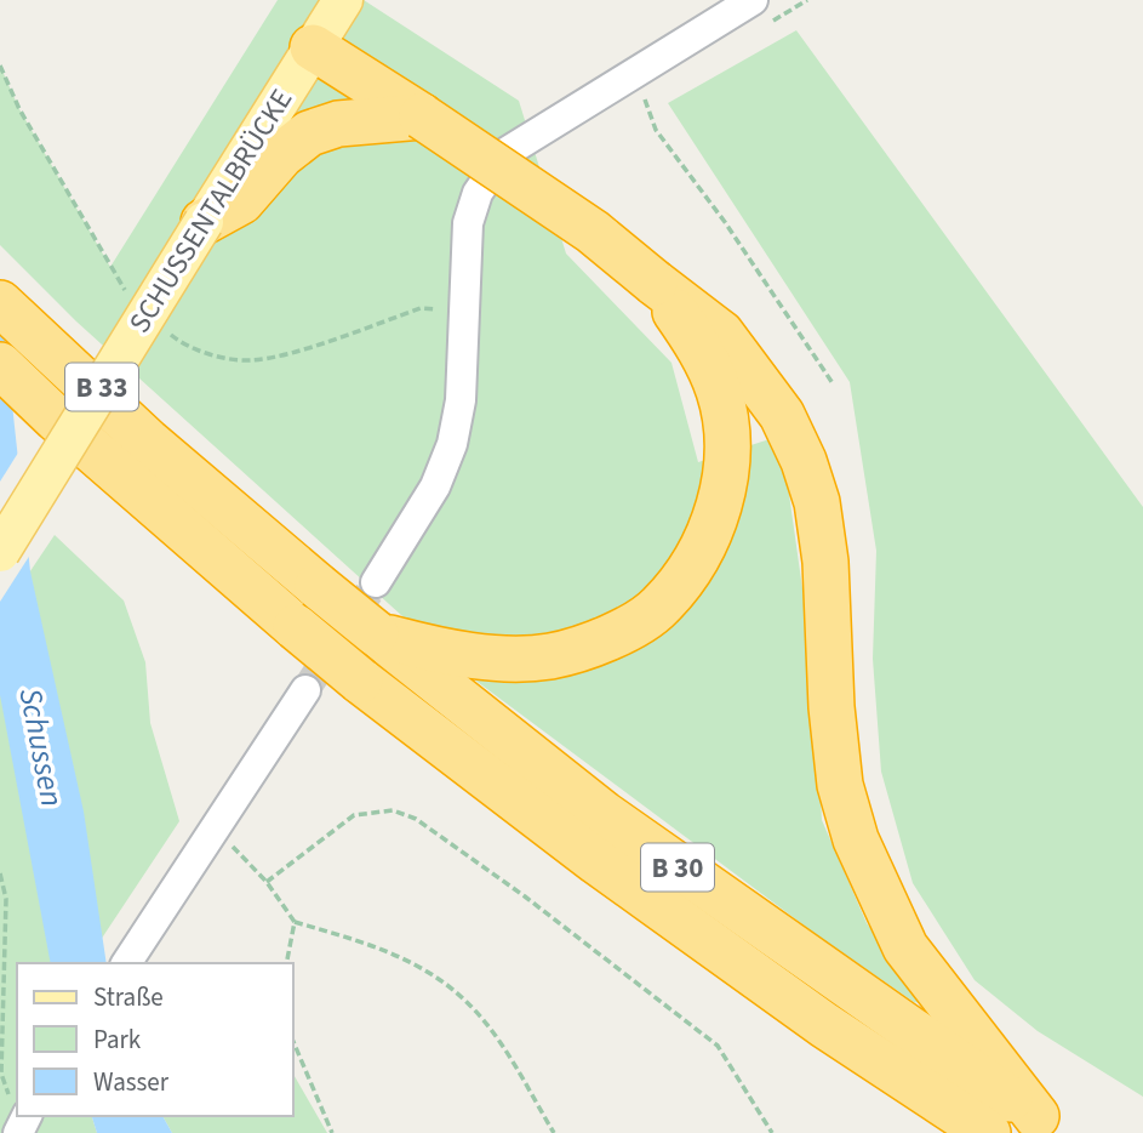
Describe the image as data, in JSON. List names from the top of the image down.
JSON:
{
  "streets": {
    "highway": ["B 30"],
    "main road": ["SCHUSSENTALBRÜCKE", "B 33"]
  },
  "water": ["Schussen"],
  "legend": ["Straße", "Park", "Wasser"]
}
